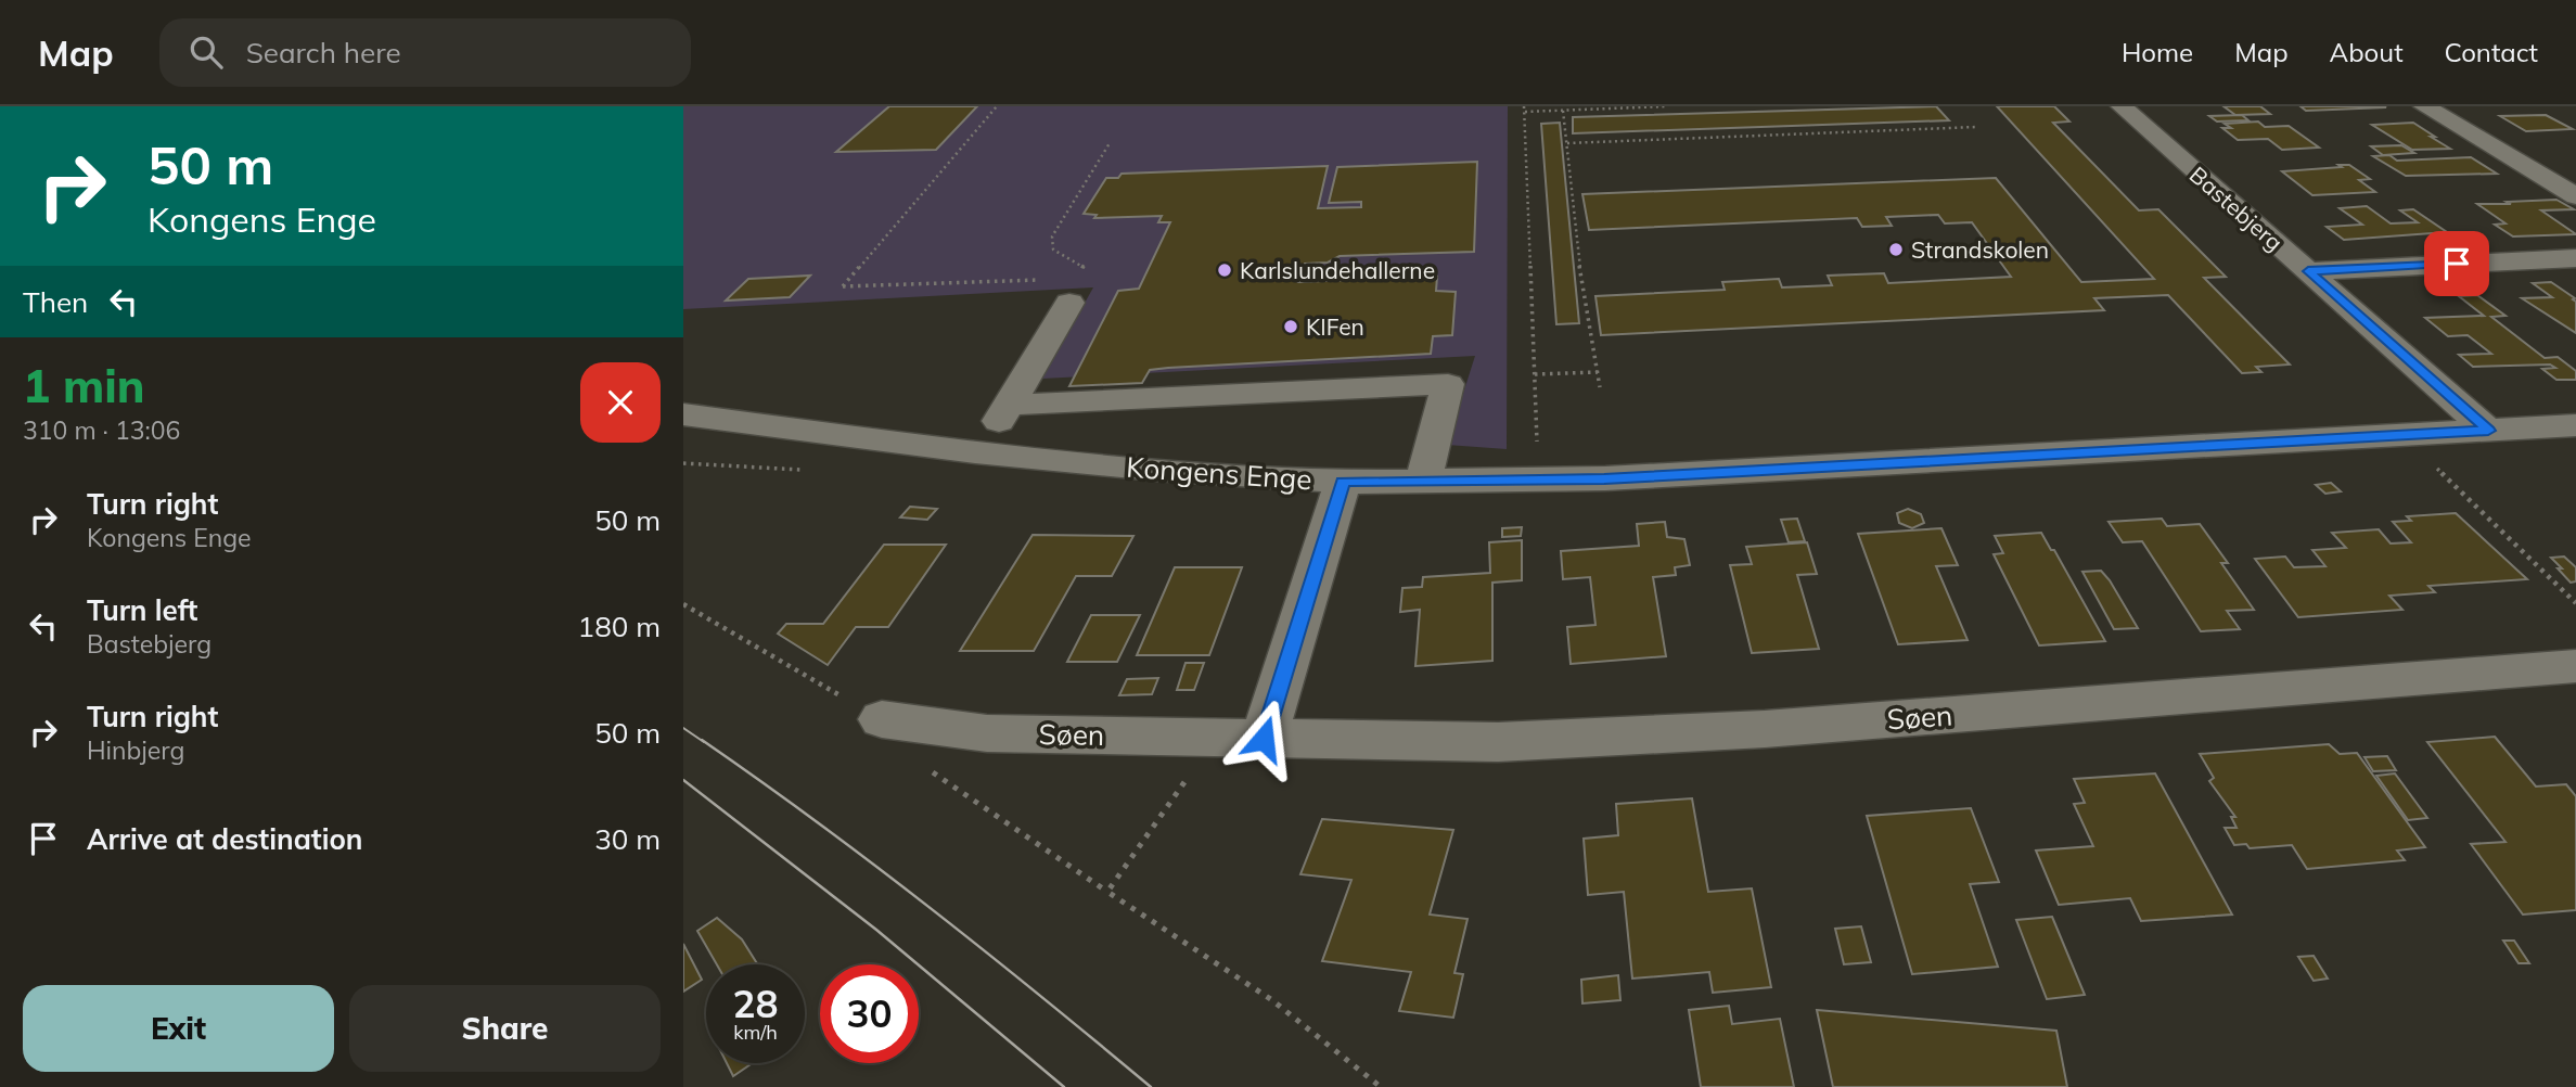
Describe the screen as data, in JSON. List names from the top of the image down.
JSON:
{
  "streets": {
    "street": ["Bastebjerg", "Kongens Enge", "Søen"]
  },
  "crossings": [
    ["Bastebjerg", "Kongens Enge"]
  ],
  "places": ["Strandskolen", "Karlslundehallerne", "KIFen"],
  "page": {
    "header": "Map",
    "search": "Search here",
    "nav": [
      "Home",
      "Map",
      "About",
      "Contact"
    ],
    "turn": ["50 m", "Kongens Enge"],
    "then": "Then",
    "heading": ["1 min", "310 m · 13:06"],
    "list": [
      {
        "name": "Turn right",
        "note": "Kongens Enge",
        "value": "50 m"
      },
      {
        "name": "Turn left",
        "note": "Bastebjerg",
        "value": "180 m"
      },
      {
        "name": "Turn right",
        "note": "Hinbjerg",
        "value": "50 m"
      },
      {
        "name": "Arrive at destination",
        "value": "30 m"
      }
    ],
    "speed": "28 km/h",
    "limit": "30",
    "buttons": ["Exit", "Share"]
  }
}
